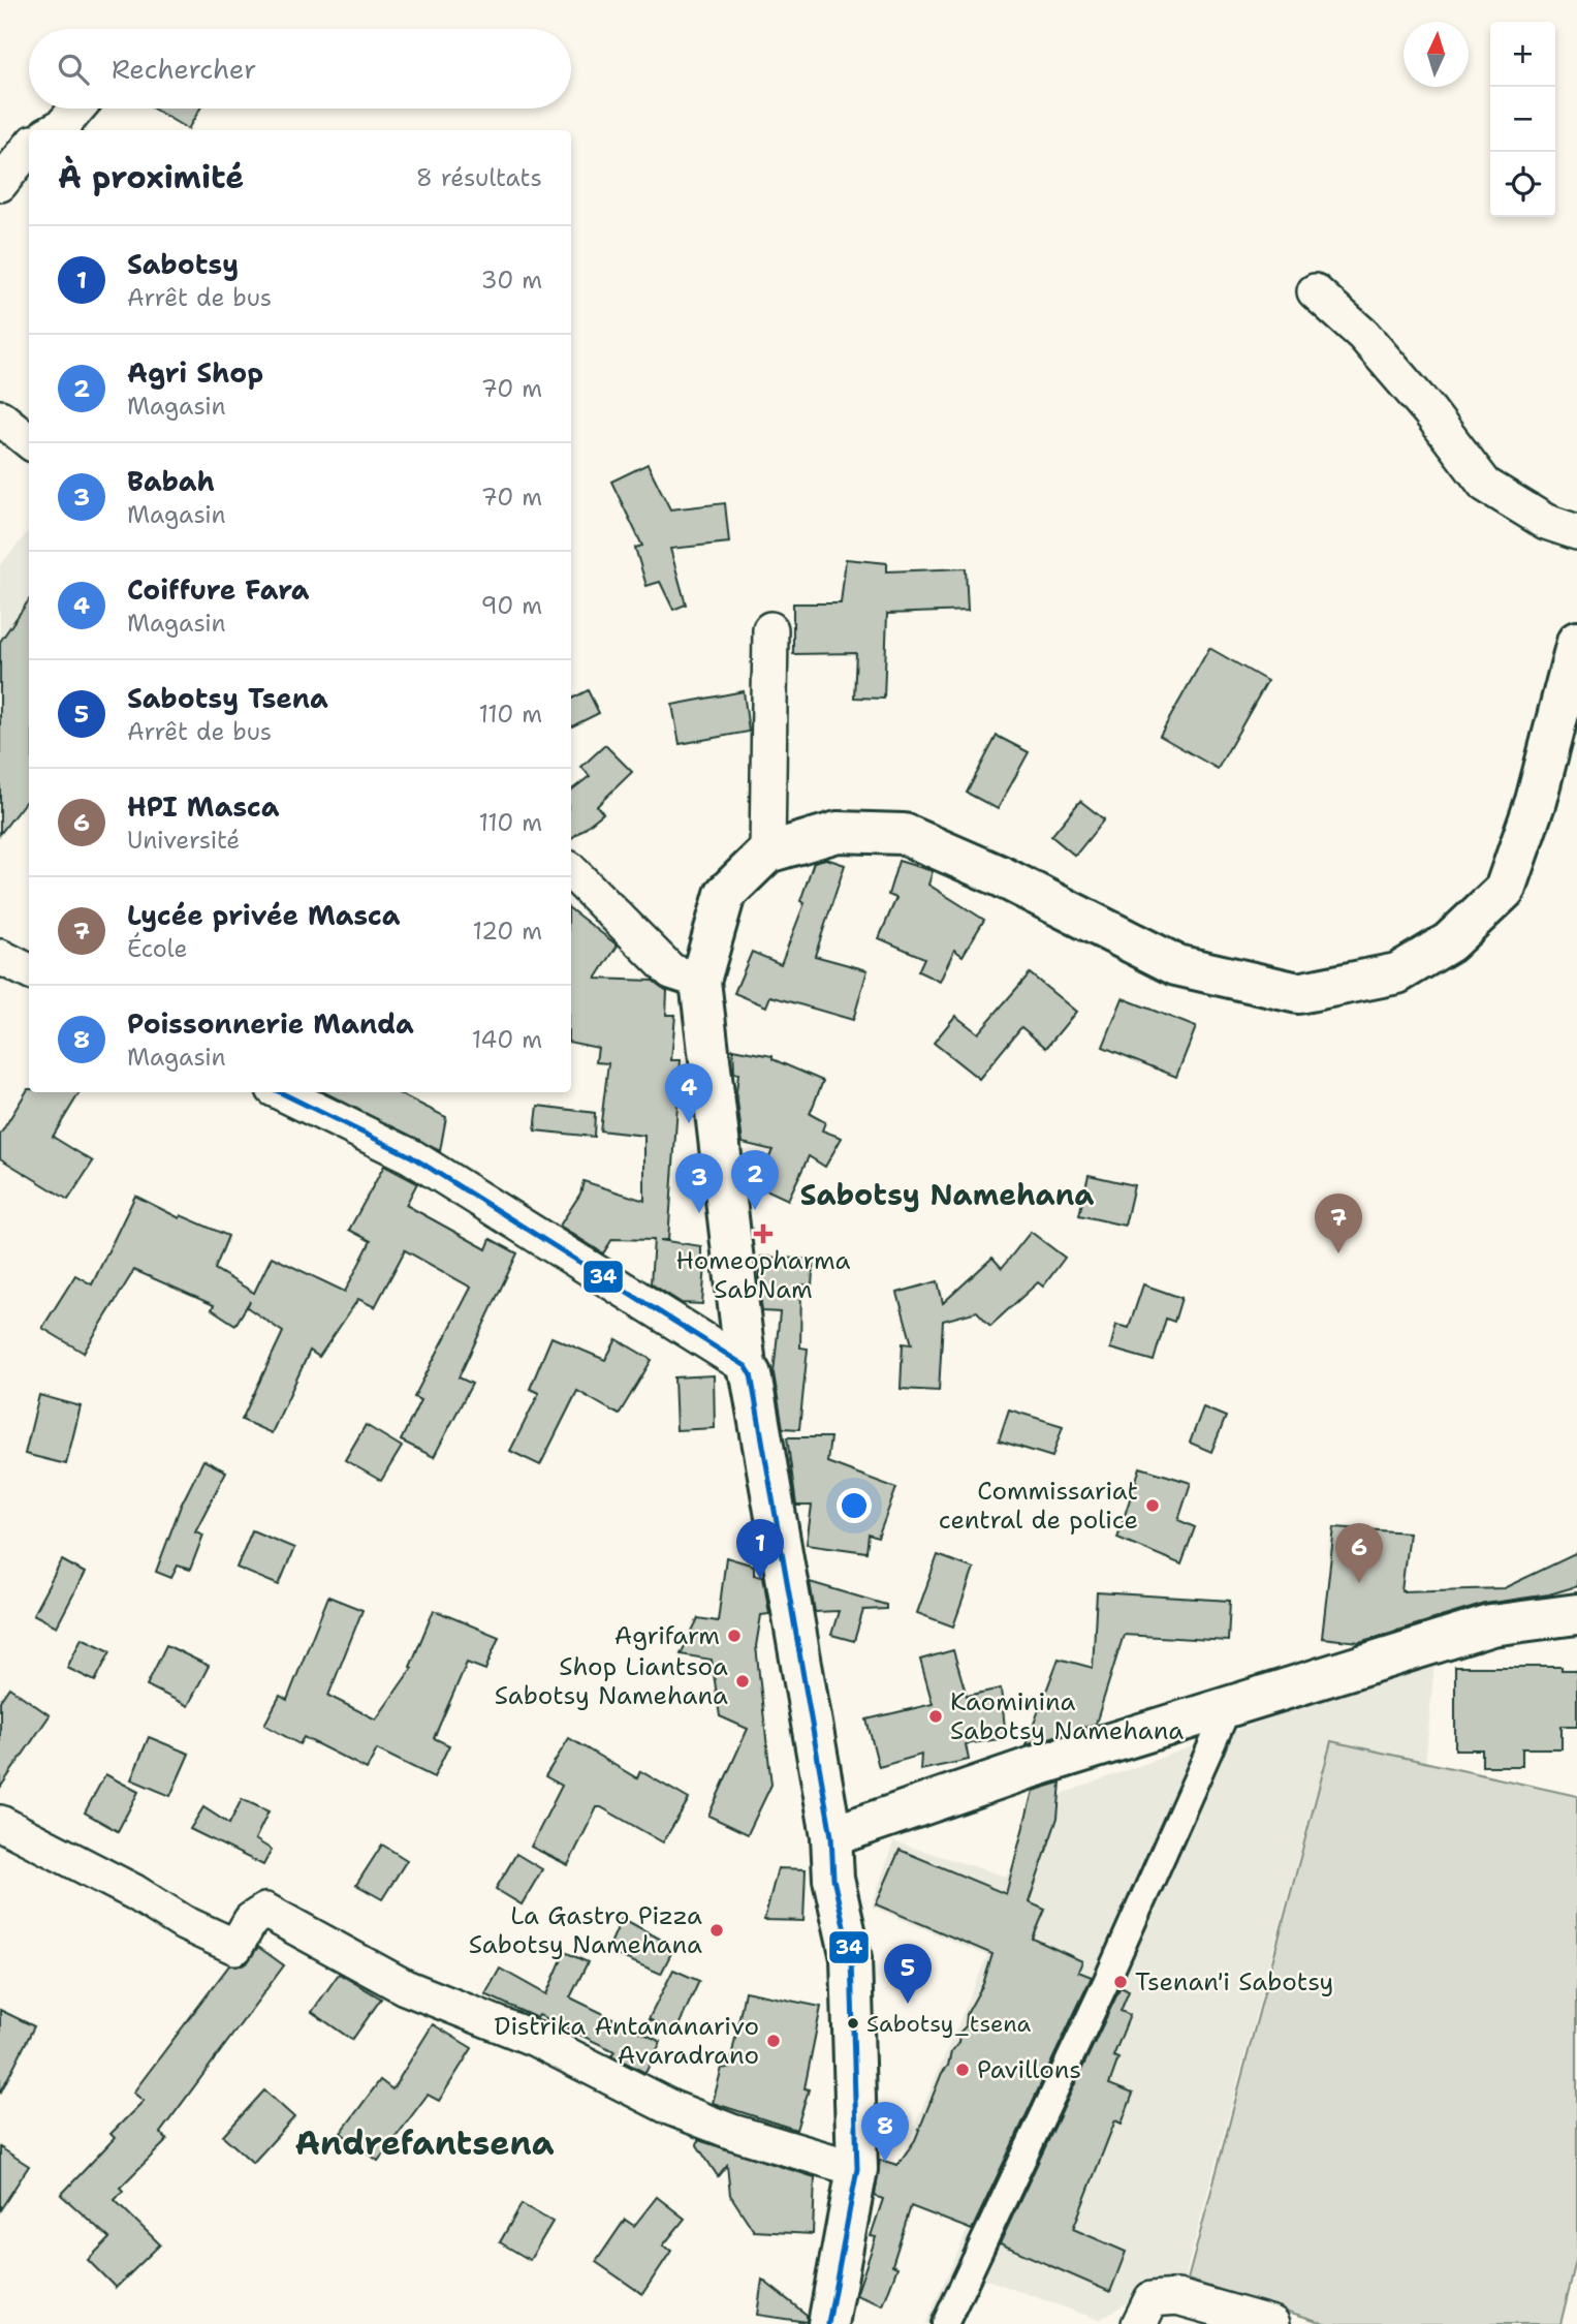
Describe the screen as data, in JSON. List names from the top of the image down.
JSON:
{
  "districts": ["Sabotsy Namehana", "Andrefantsena"],
  "places": {
    "health": ["Homeopharma SabNam"],
    "other": [
      "Commissariat central de police",
      "Agrifarm",
      "Shop Liantsoa Sabotsy Namehana",
      "Kaominina Sabotsy Namehana",
      "La Gastro Pizza Sabotsy Namehana",
      "Tsenan'i Sabotsy",
      "Sabotsy_tsena",
      "Distrika Antananarivo Avaradrano",
      "Pavillons"
    ]
  },
  "lines": ["transit line 34"],
  "north": "top",
  "page": {
    "map_buttons": ["+", "−"],
    "search": "Rechercher",
    "heading": ["À proximité", "8 résultats"],
    "list": [
      {
        "mark": "1",
        "name": "Sabotsy",
        "note": "Arrêt de bus",
        "value": "30 m"
      },
      {
        "mark": "2",
        "name": "Agri Shop",
        "note": "Magasin",
        "value": "70 m"
      },
      {
        "mark": "3",
        "name": "Babah",
        "note": "Magasin",
        "value": "70 m"
      },
      {
        "mark": "4",
        "name": "Coiffure Fara",
        "note": "Magasin",
        "value": "90 m"
      },
      {
        "mark": "5",
        "name": "Sabotsy Tsena",
        "note": "Arrêt de bus",
        "value": "110 m"
      },
      {
        "mark": "6",
        "name": "HPI Masca",
        "note": "Université",
        "value": "110 m"
      },
      {
        "mark": "7",
        "name": "Lycée privée Masca",
        "note": "École",
        "value": "120 m"
      },
      {
        "mark": "8",
        "name": "Poissonnerie Manda",
        "note": "Magasin",
        "value": "140 m"
      }
    ],
    "pins": [
      "4",
      "2",
      "3",
      "7",
      "1",
      "6",
      "5",
      "8"
    ]
  }
}
